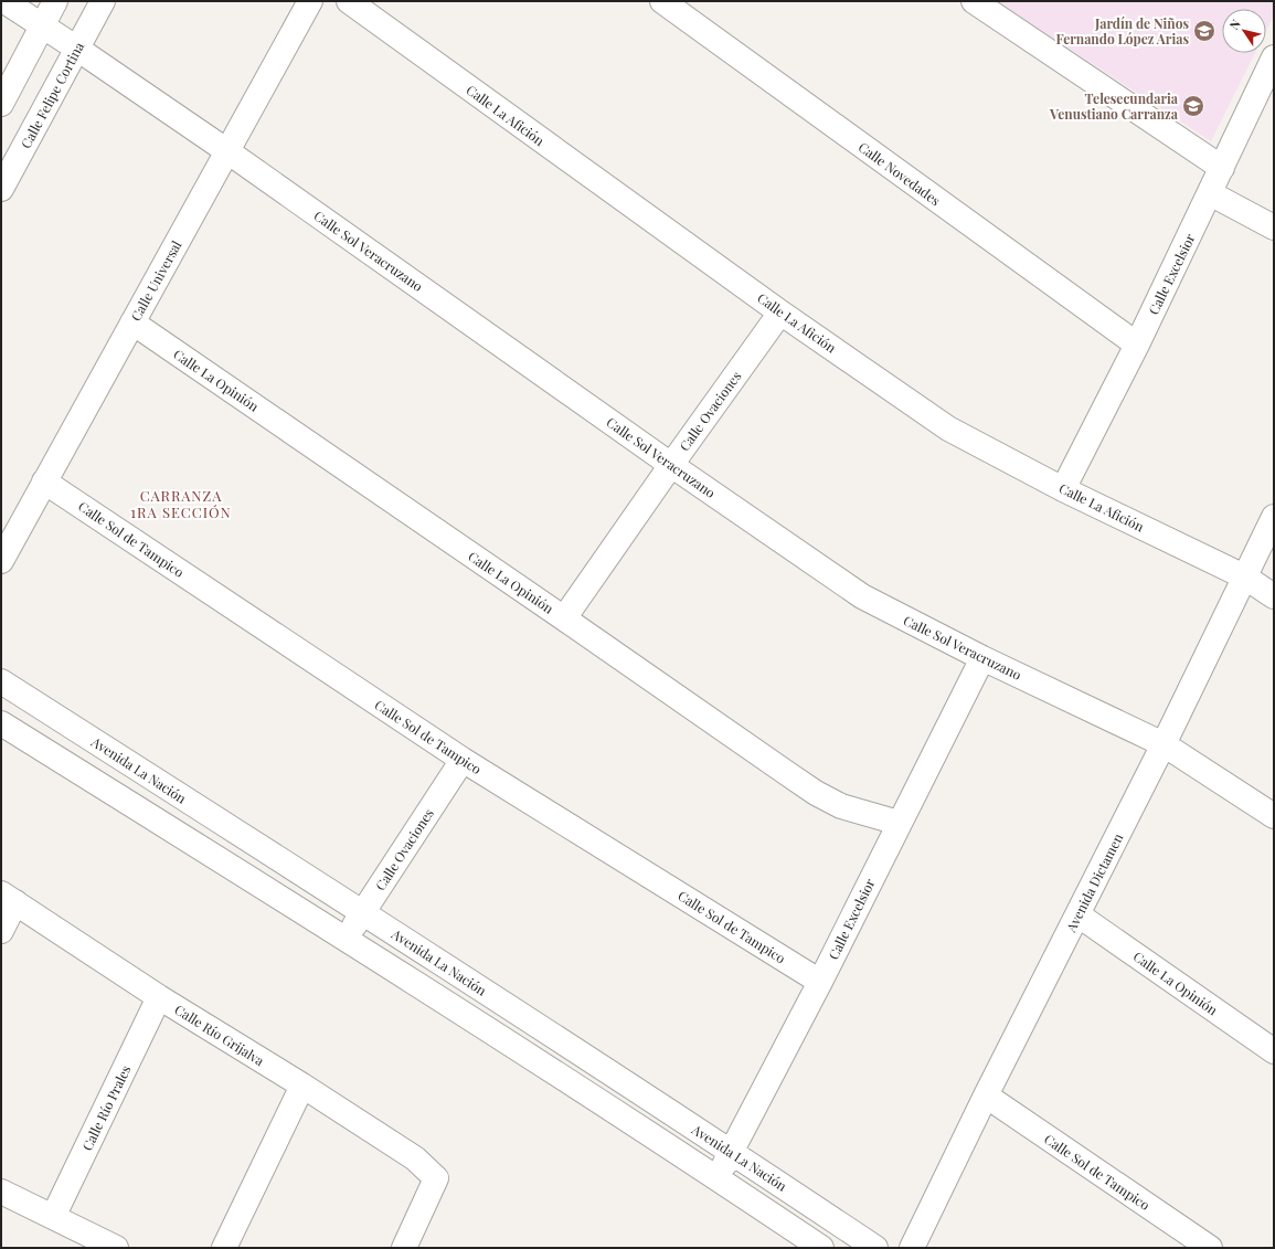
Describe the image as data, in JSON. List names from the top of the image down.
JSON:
{
  "streets": {
    "street": [
      "Calle Felipe Cortina",
      "Calle La Afición",
      "Calle Novedades",
      "Calle Sol Veracruzano",
      "Calle Excelsior",
      "Calle Universal",
      "Calle La Opinión",
      "Calle Ovaciones",
      "Calle Sol de Tampico",
      "Avenida La Nación",
      "Avenida Dictamen",
      "Calle Río Grijalva",
      "Calle Río Prales"
    ]
  },
  "crossings": [
    ["Calle Felipe Cortina", "Calle Sol Veracruzano"],
    ["Calle La Afición", "Calle Excelsior"],
    ["Calle La Afición", "Calle Ovaciones"],
    ["Calle La Afición", "Avenida Dictamen"],
    ["Calle Novedades", "Calle Excelsior"],
    ["Calle Sol Veracruzano", "Calle Excelsior"],
    ["Calle Sol Veracruzano", "Calle Universal"],
    ["Calle Sol Veracruzano", "Calle Ovaciones"],
    ["Calle Sol Veracruzano", "Avenida Dictamen"],
    ["Calle Excelsior", "Calle La Opinión"],
    ["Calle Excelsior", "Calle Sol de Tampico"],
    ["Calle Excelsior", "Avenida La Nación"],
    ["Calle Universal", "Calle La Opinión"],
    ["Calle Universal", "Calle Sol de Tampico"],
    ["Calle La Opinión", "Calle Ovaciones"],
    ["Calle La Opinión", "Avenida Dictamen"],
    ["Calle Ovaciones", "Calle Sol de Tampico"],
    ["Calle Ovaciones", "Avenida La Nación"],
    ["Calle Sol de Tampico", "Avenida Dictamen"],
    ["Calle Río Grijalva", "Calle Río Prales"]
  ],
  "districts": ["CARRANZA 1RA SECCIÓN"],
  "places": {
    "school or university": ["Jardín de Niños Fernando López Arias", "Telesecundaria Venustiano Carranza"]
  },
  "north": "top left"
}
